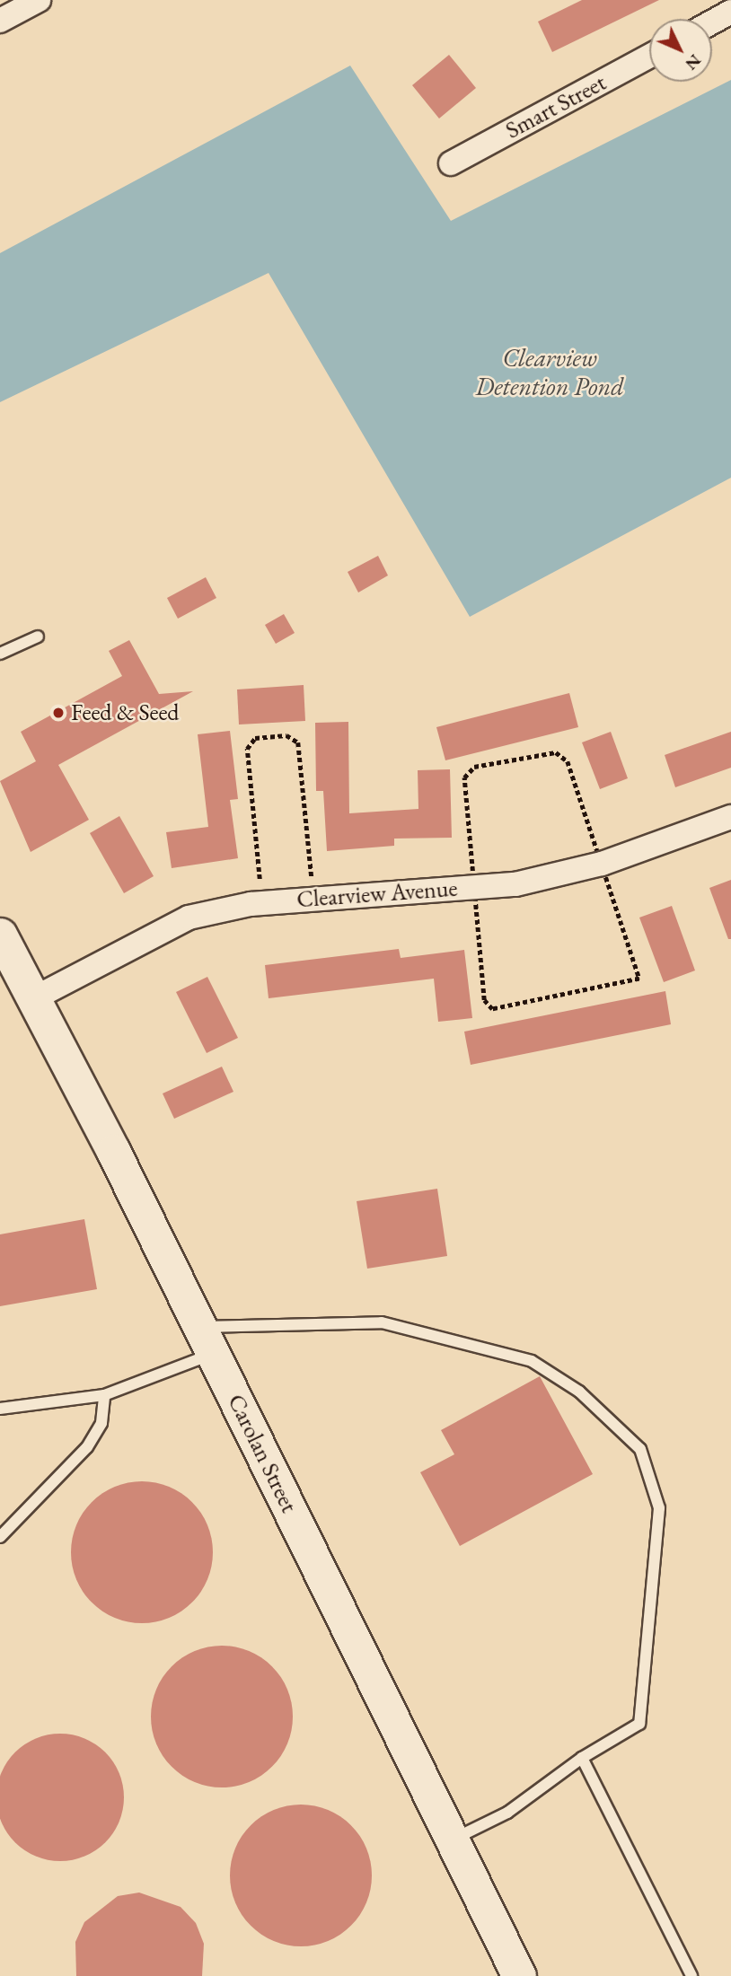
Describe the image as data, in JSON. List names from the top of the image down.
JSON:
{
  "streets": {
    "street": ["Smart Street", "Clearview Avenue", "Carolan Street"]
  },
  "crossings": [
    ["Clearview Avenue", "Carolan Street"]
  ],
  "water": ["Clearview Detention Pond"],
  "places": ["Feed & Seed"],
  "north": "bottom right"
}
